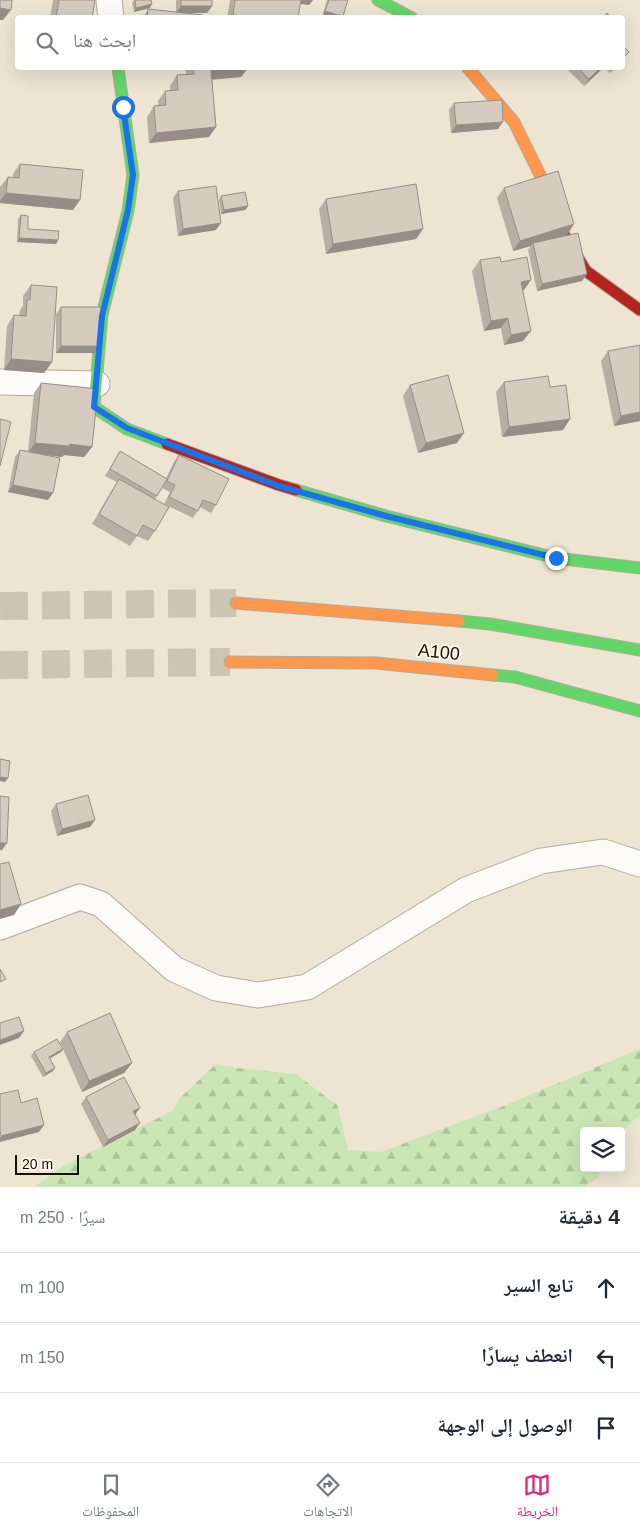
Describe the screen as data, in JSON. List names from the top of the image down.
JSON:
{
  "streets": {
    "main road": ["A100"]
  },
  "scale_bar": "20 m",
  "page": {
    "search": "ابحث هنا",
    "scale": "20 m",
    "heading": ["4 دقيقة", "سيرًا · 250 m"],
    "list": [
      ["تابع السير", "100 m"],
      ["انعطف يسارًا", "150 m"],
      "الوصول إلى الوجهة"
    ],
    "nav": ["الخريطة", "الاتجاهات", "المحفوظات"]
  }
}
